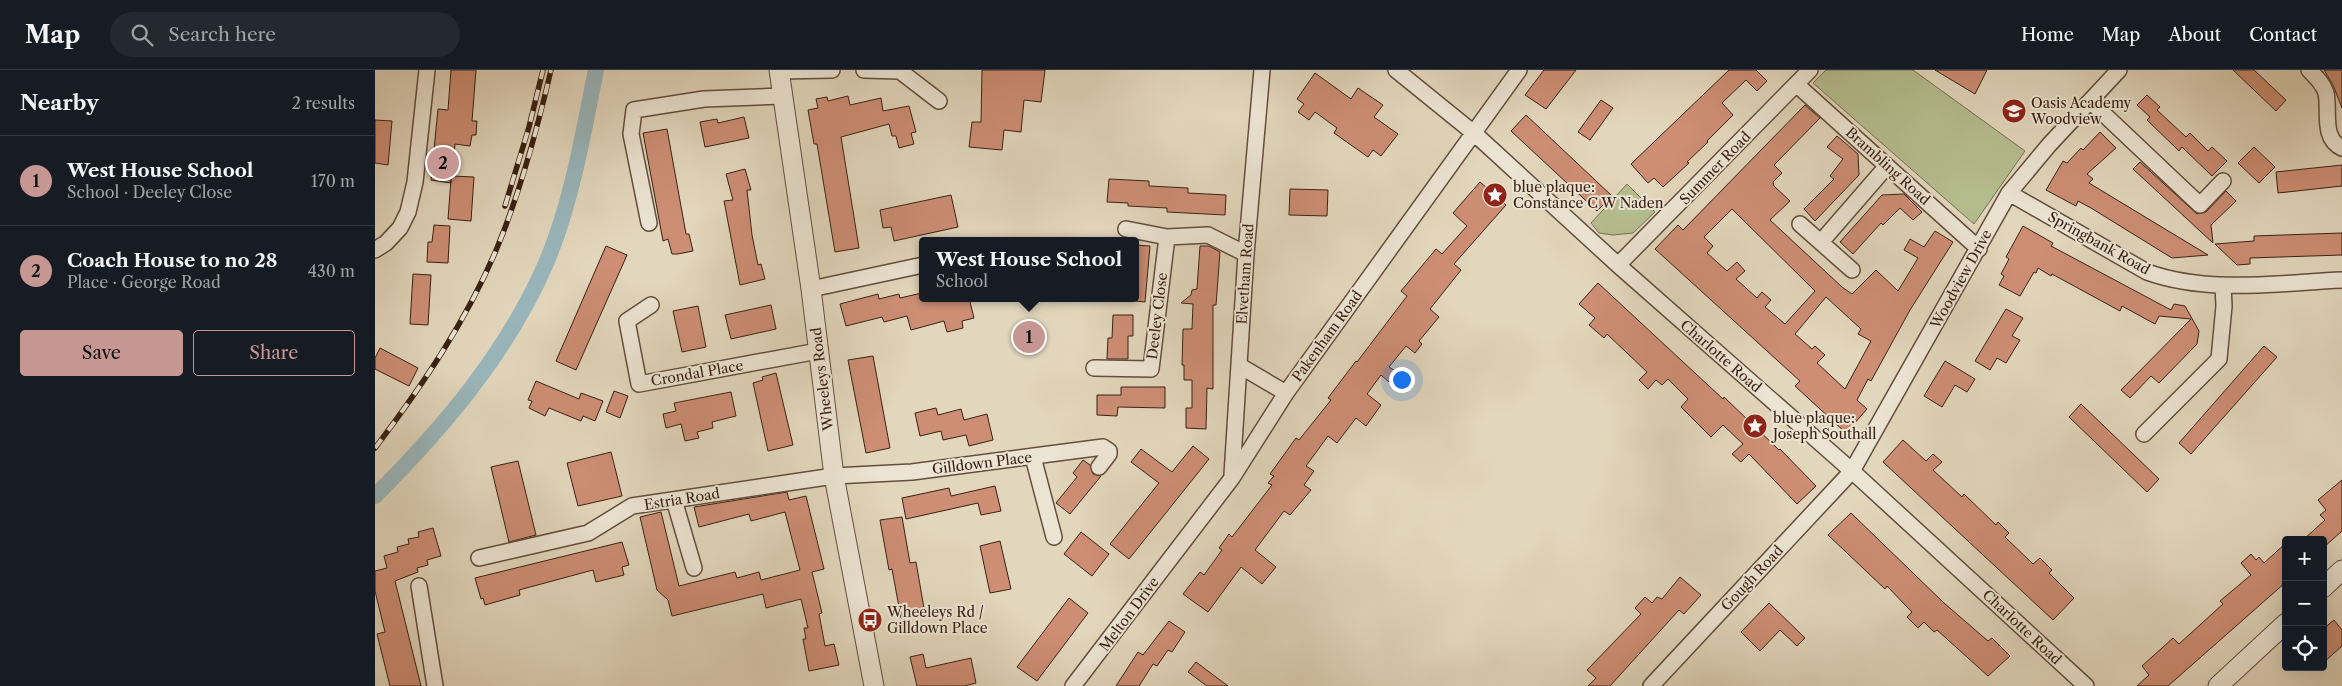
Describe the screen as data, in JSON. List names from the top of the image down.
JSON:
{
  "streets": {
    "street": [
      "Brambling Road",
      "Summer Road",
      "Springbank Road",
      "Elvetham Road",
      "Woodview Drive",
      "Deeley Close",
      "Pakenham Road",
      "Charlotte Road",
      "Crondal Place",
      "Wheeleys Road",
      "Gilldown Place",
      "Estria Road",
      "Gough Road",
      "Melton Drive"
    ]
  },
  "crossings": [
    ["Brambling Road", "Summer Road"],
    ["Brambling Road", "Woodview Drive"],
    ["Summer Road", "Charlotte Road"],
    ["Springbank Road", "Woodview Drive"],
    ["Elvetham Road", "Pakenham Road"],
    ["Woodview Drive", "Charlotte Road"],
    ["Woodview Drive", "Gough Road"],
    ["Pakenham Road", "Charlotte Road"],
    ["Pakenham Road", "Melton Drive"],
    ["Charlotte Road", "Gough Road"],
    ["Crondal Place", "Wheeleys Road"],
    ["Wheeleys Road", "Gilldown Place"],
    ["Wheeleys Road", "Estria Road"],
    ["Gilldown Place", "Estria Road"]
  ],
  "places": {
    "school or university": ["Oasis Academy Woodview"],
    "place": ["blue plaque: Constance C W Naden", "blue plaque: Joseph Southall"],
    "bus stop": ["Wheeleys Rd / Gilldown Place"]
  },
  "page": {
    "header": "Map",
    "search": "Search here",
    "nav": [
      "Home",
      "Map",
      "About",
      "Contact"
    ],
    "heading": ["Nearby", "2 results"],
    "list": [
      {
        "mark": "1",
        "name": "West House School",
        "note": "School · Deeley Close",
        "value": "170 m"
      },
      {
        "mark": "2",
        "name": "Coach House to no 28",
        "note": "Place · George Road",
        "value": "430 m"
      }
    ],
    "pins": ["2", "1"],
    "popup": ["West House School", "School"],
    "buttons": ["Save", "Share"],
    "map_buttons": ["+", "−"]
  }
}
